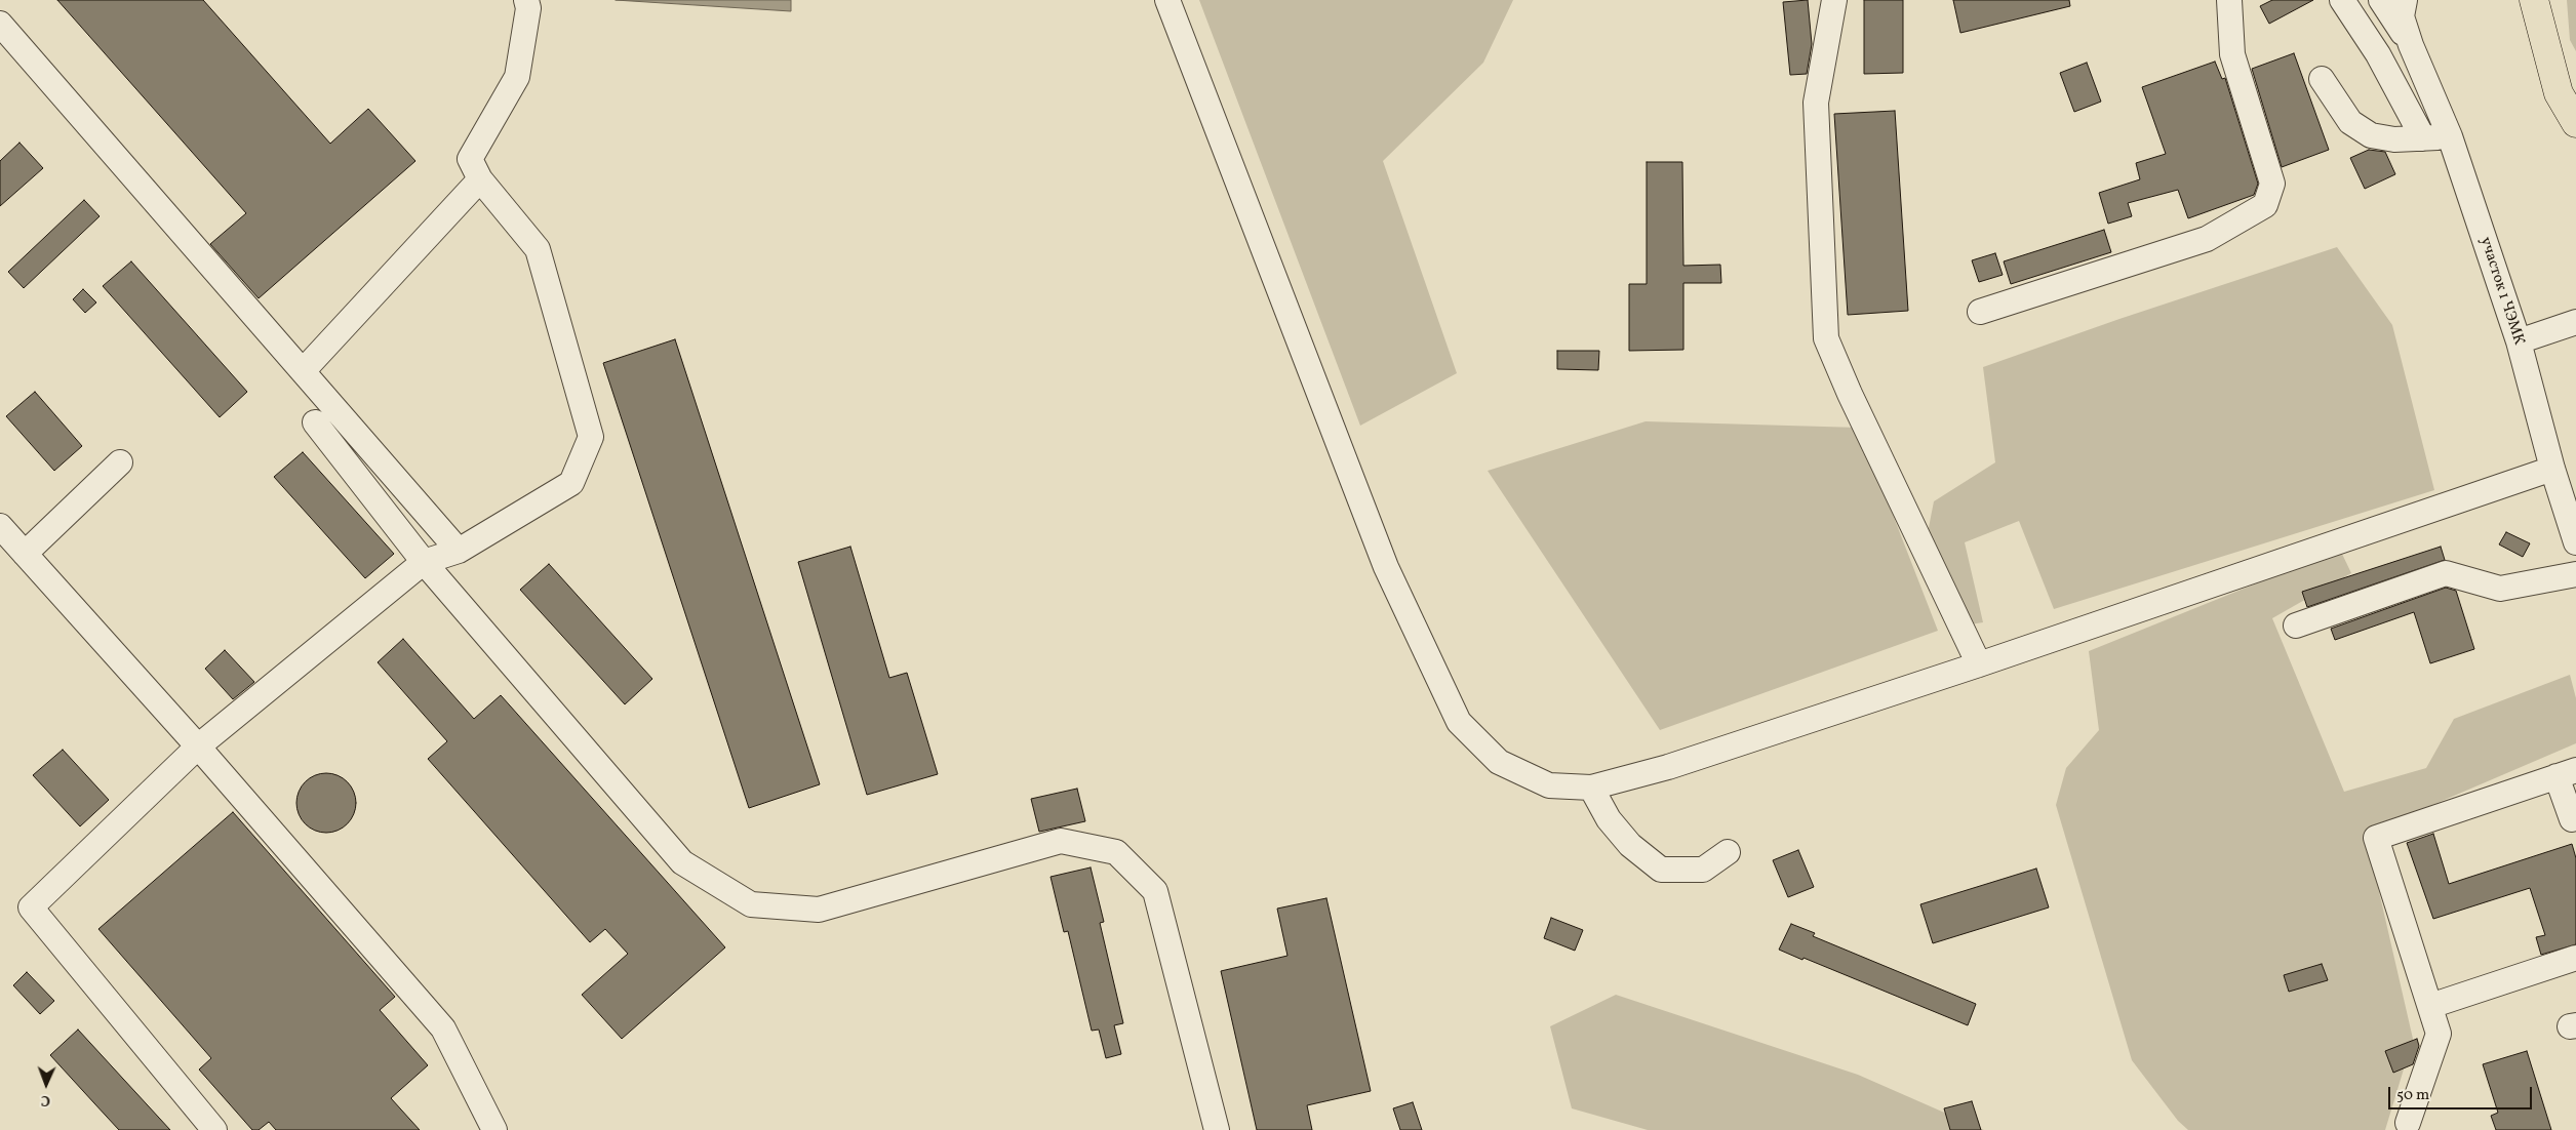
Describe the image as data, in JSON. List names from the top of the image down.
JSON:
{
  "streets": {
    "street": ["участок 1 ЧЭМК"]
  },
  "scale_bar": "50 m",
  "north": "bottom"
}
